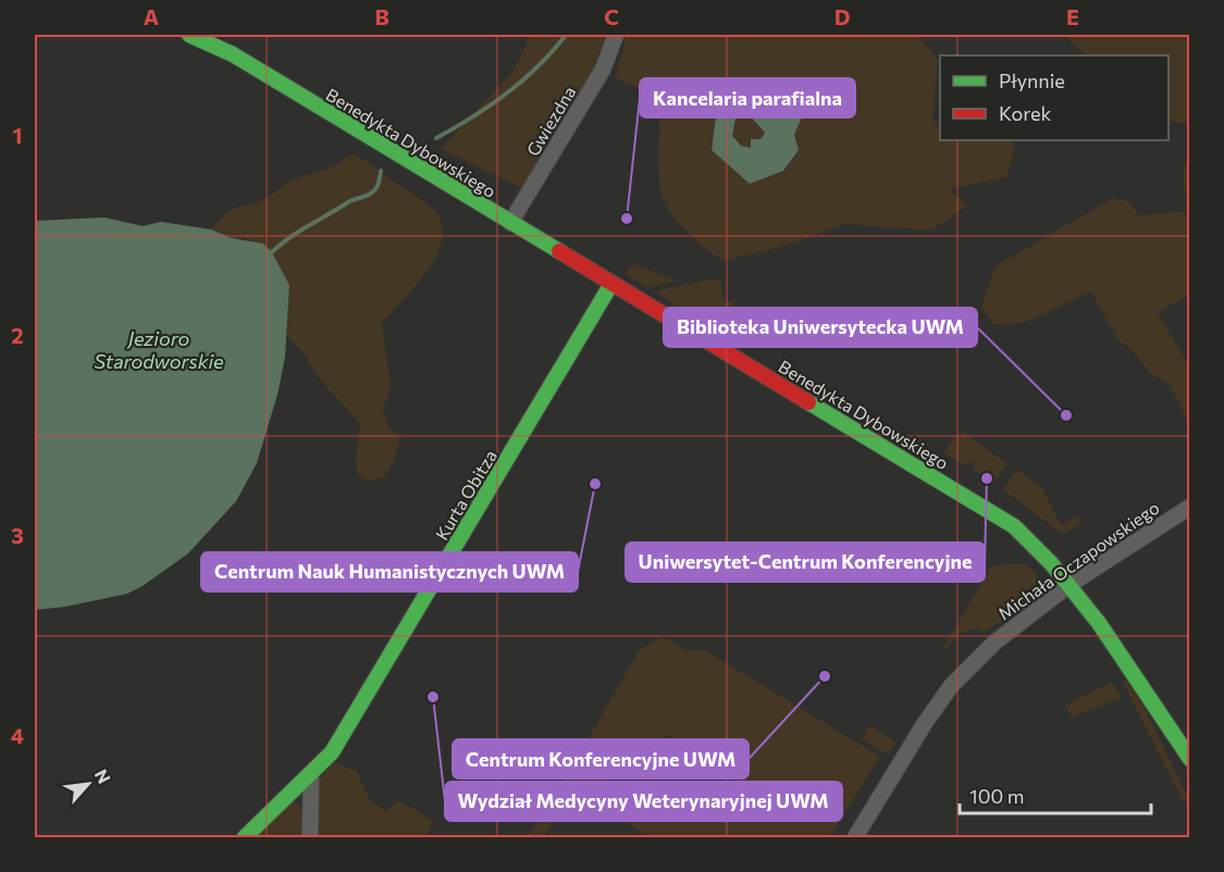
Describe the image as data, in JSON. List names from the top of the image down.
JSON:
{
  "streets": {
    "street": [
      "Gwiezdna",
      "Benedykta Dybowskiego",
      "Kurta Obitza",
      "Michała Oczapowskiego"
    ]
  },
  "crossings": [
    ["Gwiezdna", "Benedykta Dybowskiego"],
    ["Benedykta Dybowskiego", "Kurta Obitza"],
    ["Benedykta Dybowskiego", "Michała Oczapowskiego"]
  ],
  "water": ["Jezioro Starodworskie"],
  "places": [
    "Kancelaria parafialna",
    "Biblioteka Uniwersytecka UWM",
    "Uniwersytet-Centrum Konferencyjne",
    "Centrum Nauk Humanistycznych UWM",
    "Centrum Konferencyjne UWM",
    "Wydział Medycyny Weterynaryjnej UWM"
  ],
  "legend": ["Płynnie", "Korek"],
  "scale_bar": "100 m",
  "north": "top right",
  "grid": {
    "columns": [
      "A",
      "B",
      "C",
      "D",
      "E"
    ],
    "rows": [
      "1",
      "2",
      "3",
      "4"
    ]
  }
}
